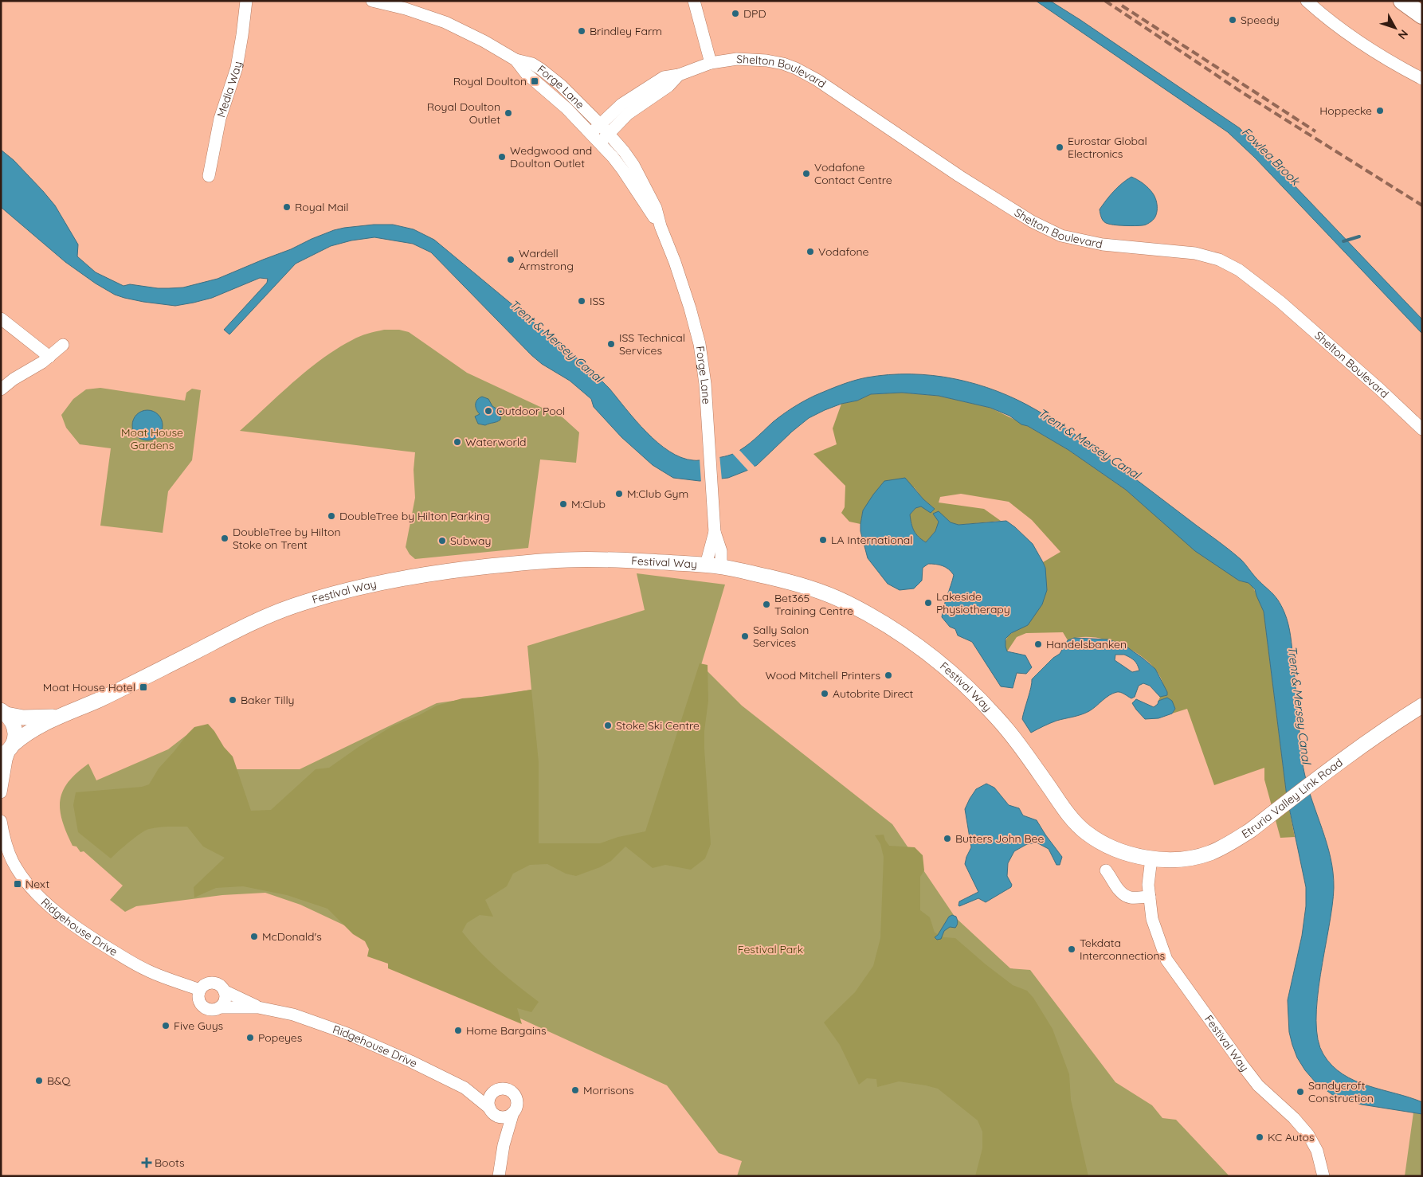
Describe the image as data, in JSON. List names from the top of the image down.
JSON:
{
  "streets": {
    "main road": ["Festival Way", "Etruria Valley Link Road"],
    "street": [
      "Shelton Boulevard",
      "Forge Lane",
      "Media Way",
      "Ridgehouse Drive"
    ]
  },
  "crossings": [
    ["Shelton Boulevard", "Forge Lane"],
    ["Forge Lane", "Festival Way"],
    ["Festival Way", "Etruria Valley Link Road"]
  ],
  "water": ["Fowlea Brook", "Trent & Mersey Canal"],
  "parks": ["Moat House Gardens", "Festival Park"],
  "places": {
    "other": [
      "DPD",
      "Speedy",
      "Brindley Farm",
      "Hoppecke",
      "Royal Doulton Outlet",
      "Eurostar Global Electronics",
      "Wedgwood and Doulton Outlet",
      "Vodafone Contact Centre",
      "Royal Mail",
      "Vodafone",
      "Wardell Armstrong",
      "ISS",
      "ISS Technical Services",
      "Outdoor Pool",
      "Waterworld",
      "M:Club Gym",
      "M:Club",
      "DoubleTree by Hilton Parking",
      "DoubleTree by Hilton Stoke on Trent",
      "LA International",
      "Subway",
      "Lakeside Physiotherapy",
      "Bet365 Training Centre",
      "Sally Salon Services",
      "Handelsbanken",
      "Wood Mitchell Printers",
      "Autobrite Direct",
      "Baker Tilly",
      "Stoke Ski Centre",
      "Butters John Bee",
      "McDonald's",
      "Tekdata Interconnections",
      "Five Guys",
      "Home Bargains",
      "Popeyes",
      "B&Q",
      "Morrisons",
      "Sandycroft Construction",
      "KC Autos"
    ],
    "transit": ["Royal Doulton", "Moat House Hotel", "Next"],
    "health": ["Boots"]
  },
  "north": "bottom right"
}
